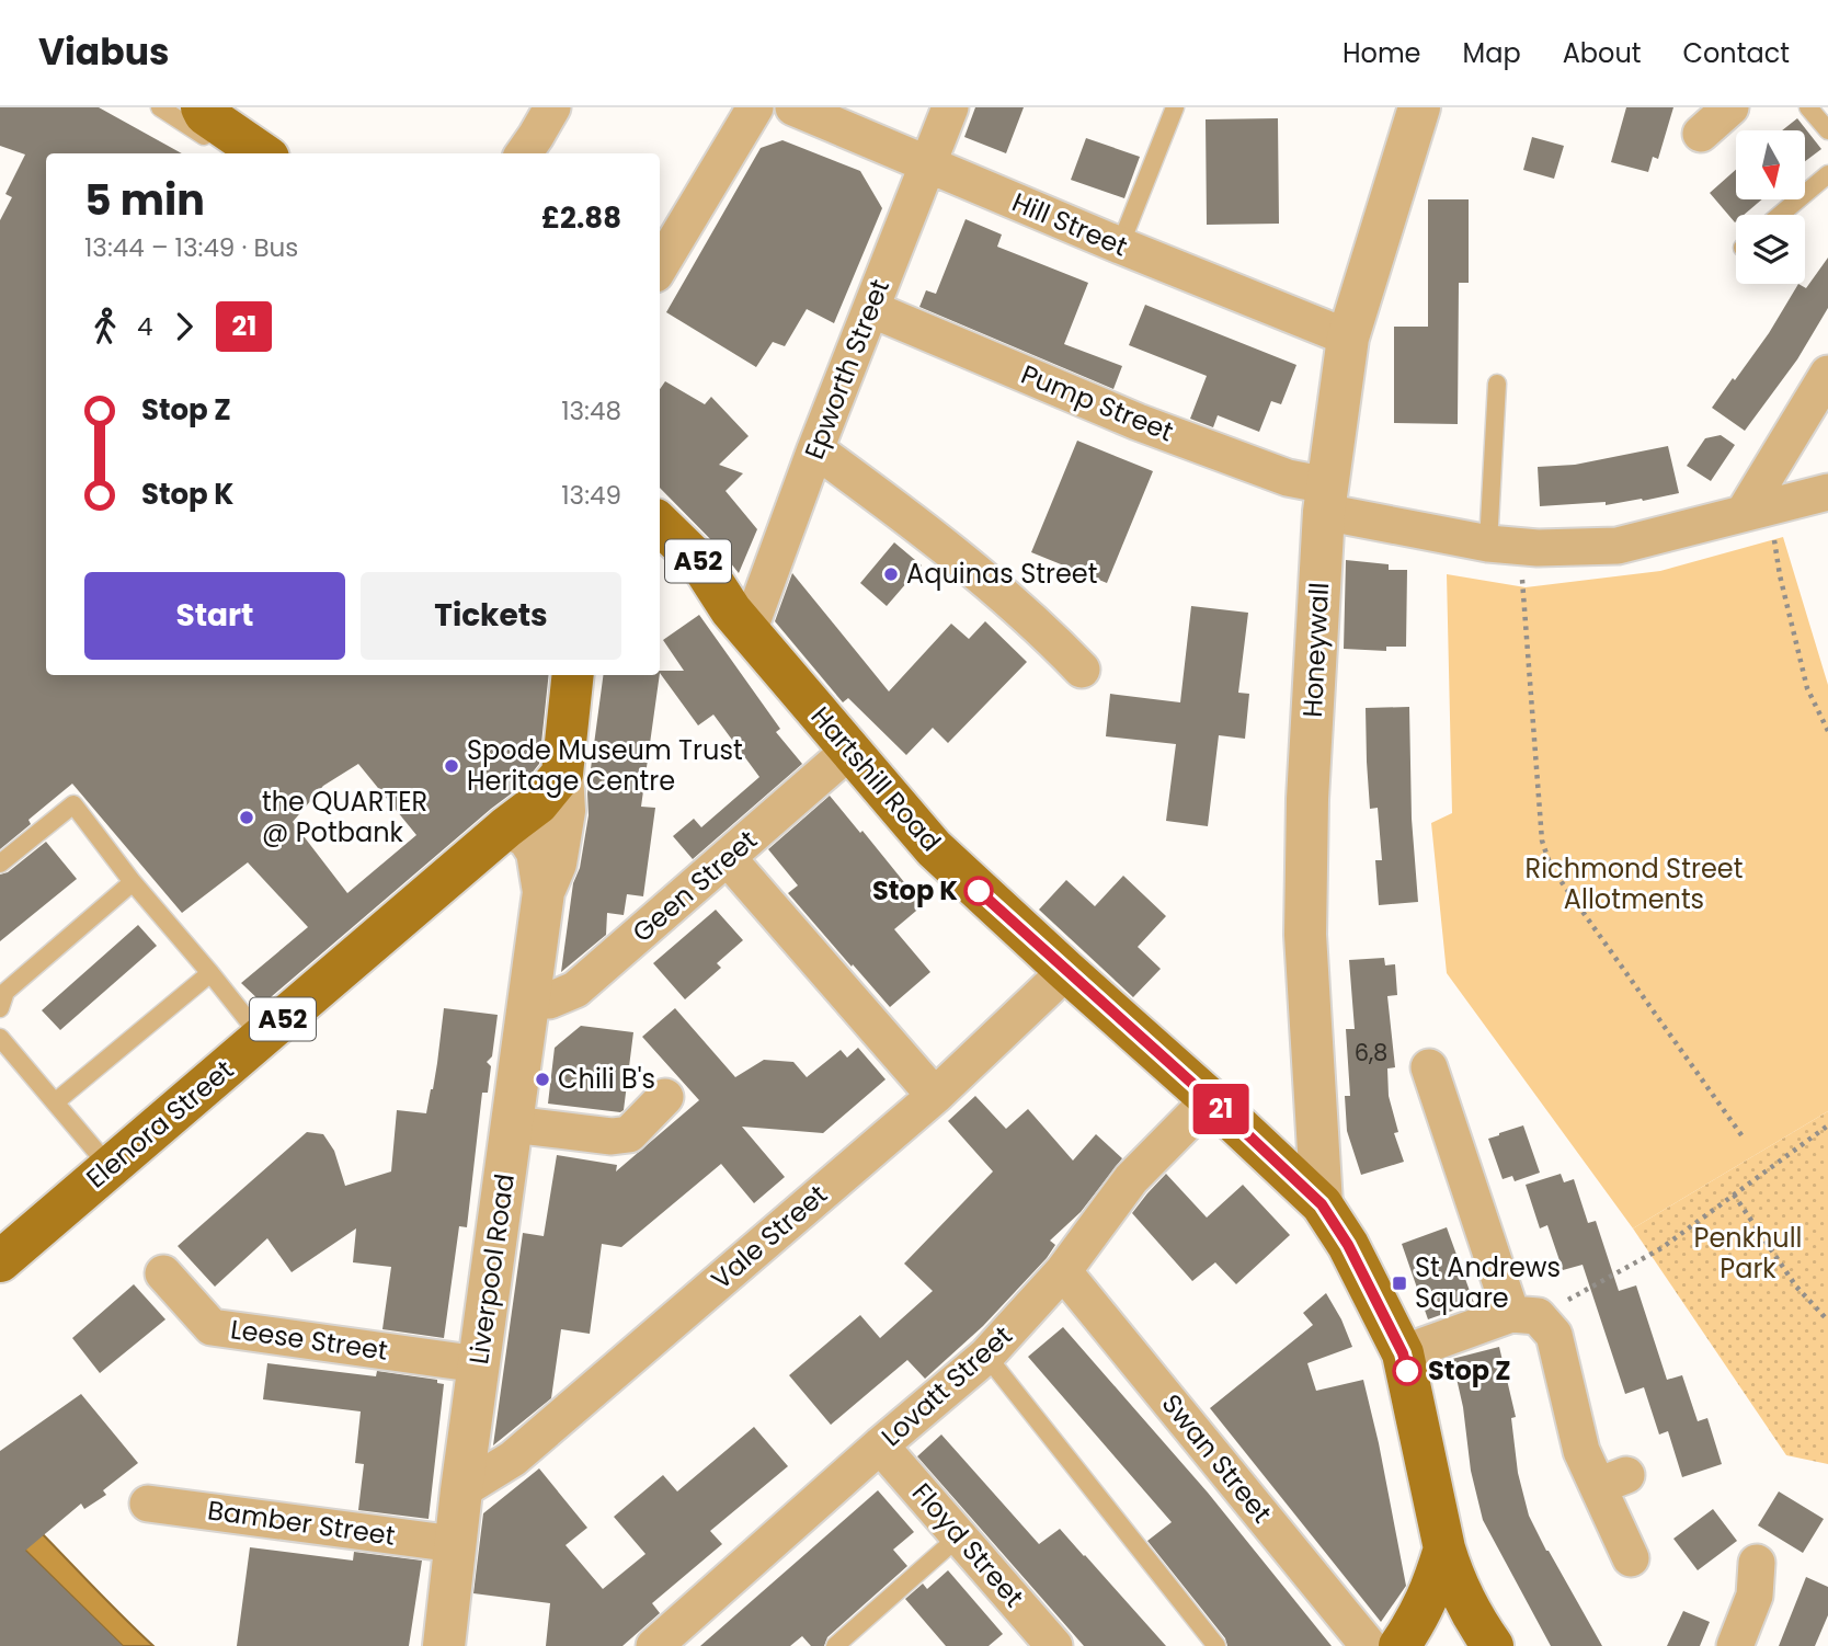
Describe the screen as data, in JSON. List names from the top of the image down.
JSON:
{
  "streets": {
    "main road": [
      "A52",
      "Hartshill Road",
      "Elenora Street",
      "Liverpool Road"
    ],
    "street": [
      "Hill Street",
      "Epworth Street",
      "Pump Street",
      "Honeywall",
      "Geen Street",
      "Vale Street",
      "Leese Street",
      "Lovatt Street",
      "Swan Street",
      "Bamber Street",
      "Floyd Street"
    ]
  },
  "crossings": [
    ["Hill Street", "Epworth Street"],
    ["Hill Street", "Honeywall"],
    ["Epworth Street", "Pump Street"],
    ["Epworth Street", "Hartshill Road"],
    ["Pump Street", "Honeywall"],
    ["Honeywall", "Hartshill Road"],
    ["Hartshill Road", "Geen Street"],
    ["Hartshill Road", "Vale Street"],
    ["Hartshill Road", "Lovatt Street"],
    ["Geen Street", "Liverpool Road"],
    ["Elenora Street", "Liverpool Road"],
    ["Vale Street", "Liverpool Road"],
    ["Liverpool Road", "Leese Street"],
    ["Liverpool Road", "Bamber Street"],
    ["Lovatt Street", "Swan Street"],
    ["Lovatt Street", "Floyd Street"]
  ],
  "parks": ["Richmond Street Allotments", "Penkhull Park"],
  "places": {
    "other": [
      "Aquinas Street",
      "Spode Museum Trust Heritage Centre",
      "the QUARTER @ Potbank",
      "Stop K",
      "Chili B's",
      "Stop Z"
    ],
    "transit": ["St Andrews Square"]
  },
  "lines": ["bus line 21"],
  "house_numbers": ["6,8"],
  "north": "bottom",
  "page": {
    "header": "Viabus",
    "nav": [
      "Home",
      "Map",
      "About",
      "Contact"
    ],
    "on_map": "21",
    "heading": ["5 min", "13:44 – 13:49 · Bus", "£2.88"],
    "legs": ["4", "21"],
    "list": [
      {
        "name": "Stop Z",
        "value": "13:48"
      },
      {
        "name": "Stop K",
        "value": "13:49"
      }
    ],
    "buttons": ["Start", "Tickets"]
  }
}
